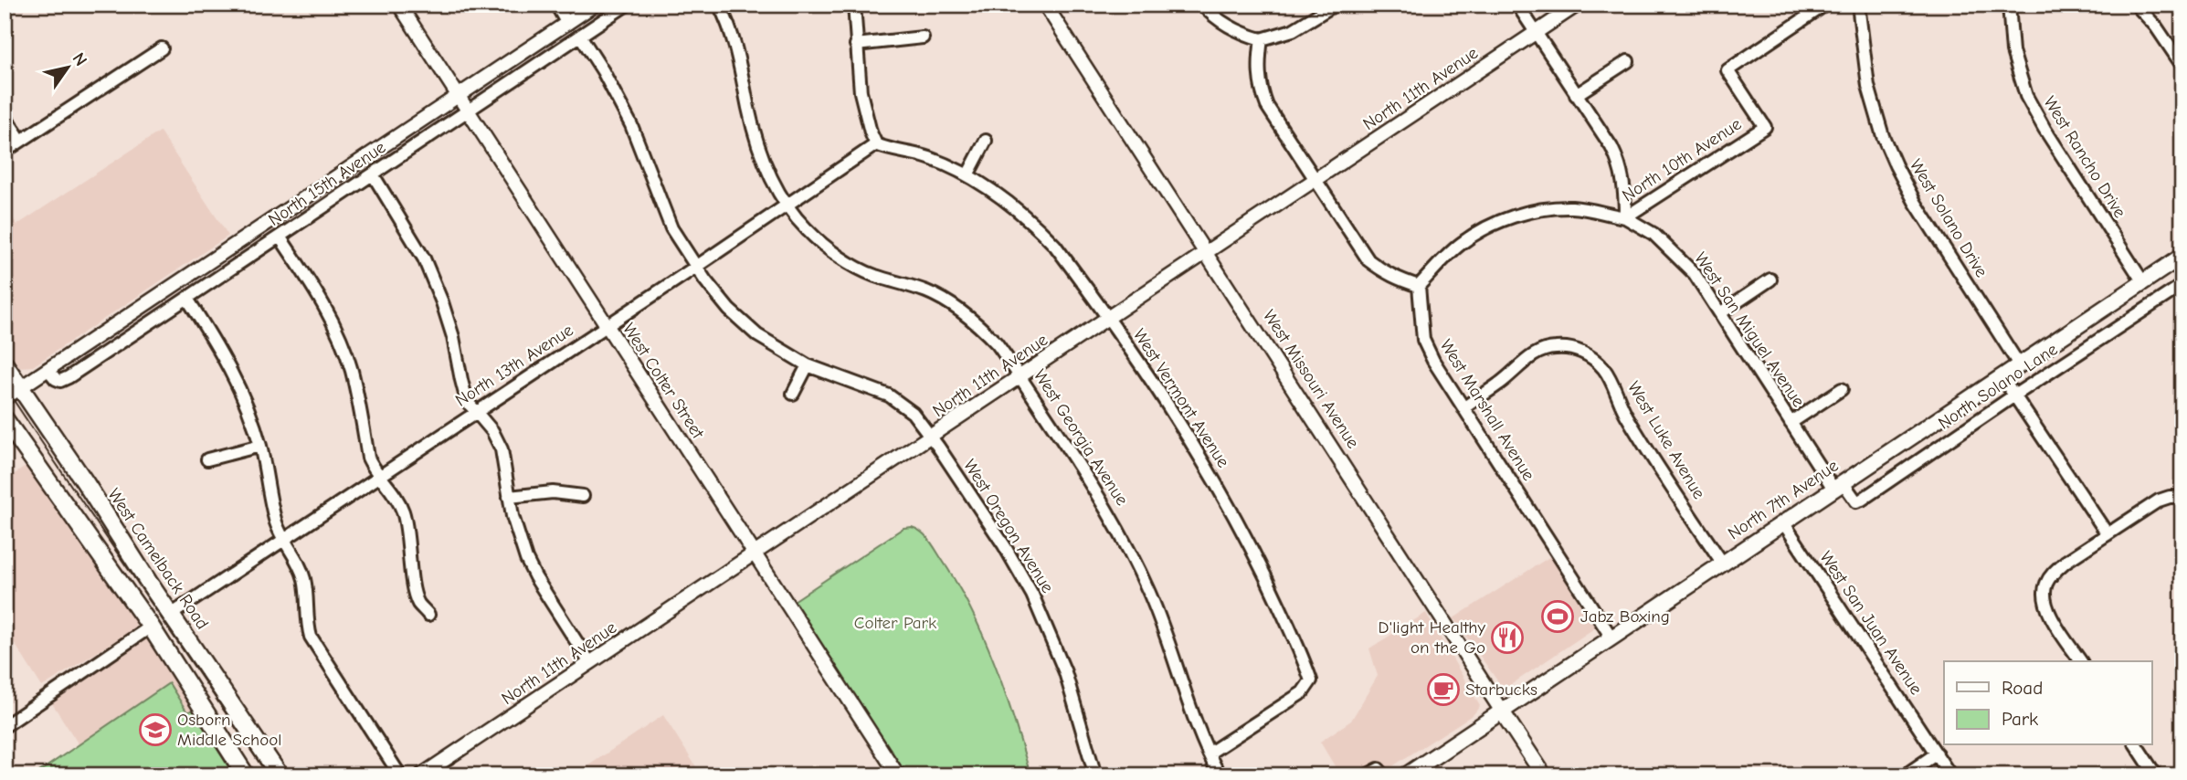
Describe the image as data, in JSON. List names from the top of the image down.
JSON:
{
  "streets": {
    "main road": ["West Missouri Avenue", "North 7th Avenue", "West Camelback Road"],
    "street": [
      "North 11th Avenue",
      "West Rancho Drive",
      "North 10th Avenue",
      "North 15th Avenue",
      "West Solano Drive",
      "West San Miguel Avenue",
      "North 13th Avenue",
      "West Colter Street",
      "North Solano Lane",
      "West Vermont Avenue",
      "West Marshall Avenue",
      "West Georgia Avenue",
      "West Luke Avenue",
      "West Oregon Avenue",
      "West San Juan Avenue"
    ]
  },
  "crossings": [
    ["North 11th Avenue", "West Missouri Avenue"],
    ["North 11th Avenue", "West Colter Street"],
    ["North 11th Avenue", "West Vermont Avenue"],
    ["North 11th Avenue", "West Georgia Avenue"],
    ["North 11th Avenue", "West Oregon Avenue"],
    ["West Rancho Drive", "North 7th Avenue"],
    ["North 10th Avenue", "West San Miguel Avenue"],
    ["North 10th Avenue", "West Marshall Avenue"],
    ["North 15th Avenue", "West Colter Street"],
    ["North 15th Avenue", "West Oregon Avenue"],
    ["North 15th Avenue", "West Camelback Road"],
    ["West Solano Drive", "North 7th Avenue"],
    ["West San Miguel Avenue", "North Solano Lane"],
    ["West San Miguel Avenue", "North 7th Avenue"],
    ["North 13th Avenue", "West Colter Street"],
    ["North 13th Avenue", "West Vermont Avenue"],
    ["North 13th Avenue", "West Georgia Avenue"],
    ["North 13th Avenue", "West Oregon Avenue"],
    ["North 13th Avenue", "West Camelback Road"],
    ["West Missouri Avenue", "North 7th Avenue"],
    ["North Solano Lane", "North 7th Avenue"],
    ["West Vermont Avenue", "West Georgia Avenue"],
    ["West Marshall Avenue", "West Luke Avenue"],
    ["West Marshall Avenue", "North 7th Avenue"],
    ["West Luke Avenue", "North 7th Avenue"],
    ["North 7th Avenue", "West San Juan Avenue"]
  ],
  "parks": ["Colter Park"],
  "places": {
    "sports": ["Jabz Boxing"],
    "restaurant": ["D'light Healthy on the Go"],
    "cafe": ["Starbucks"],
    "school or university": ["Osborn Middle School"]
  },
  "legend": ["Road", "Park"],
  "north": "top right"
}
